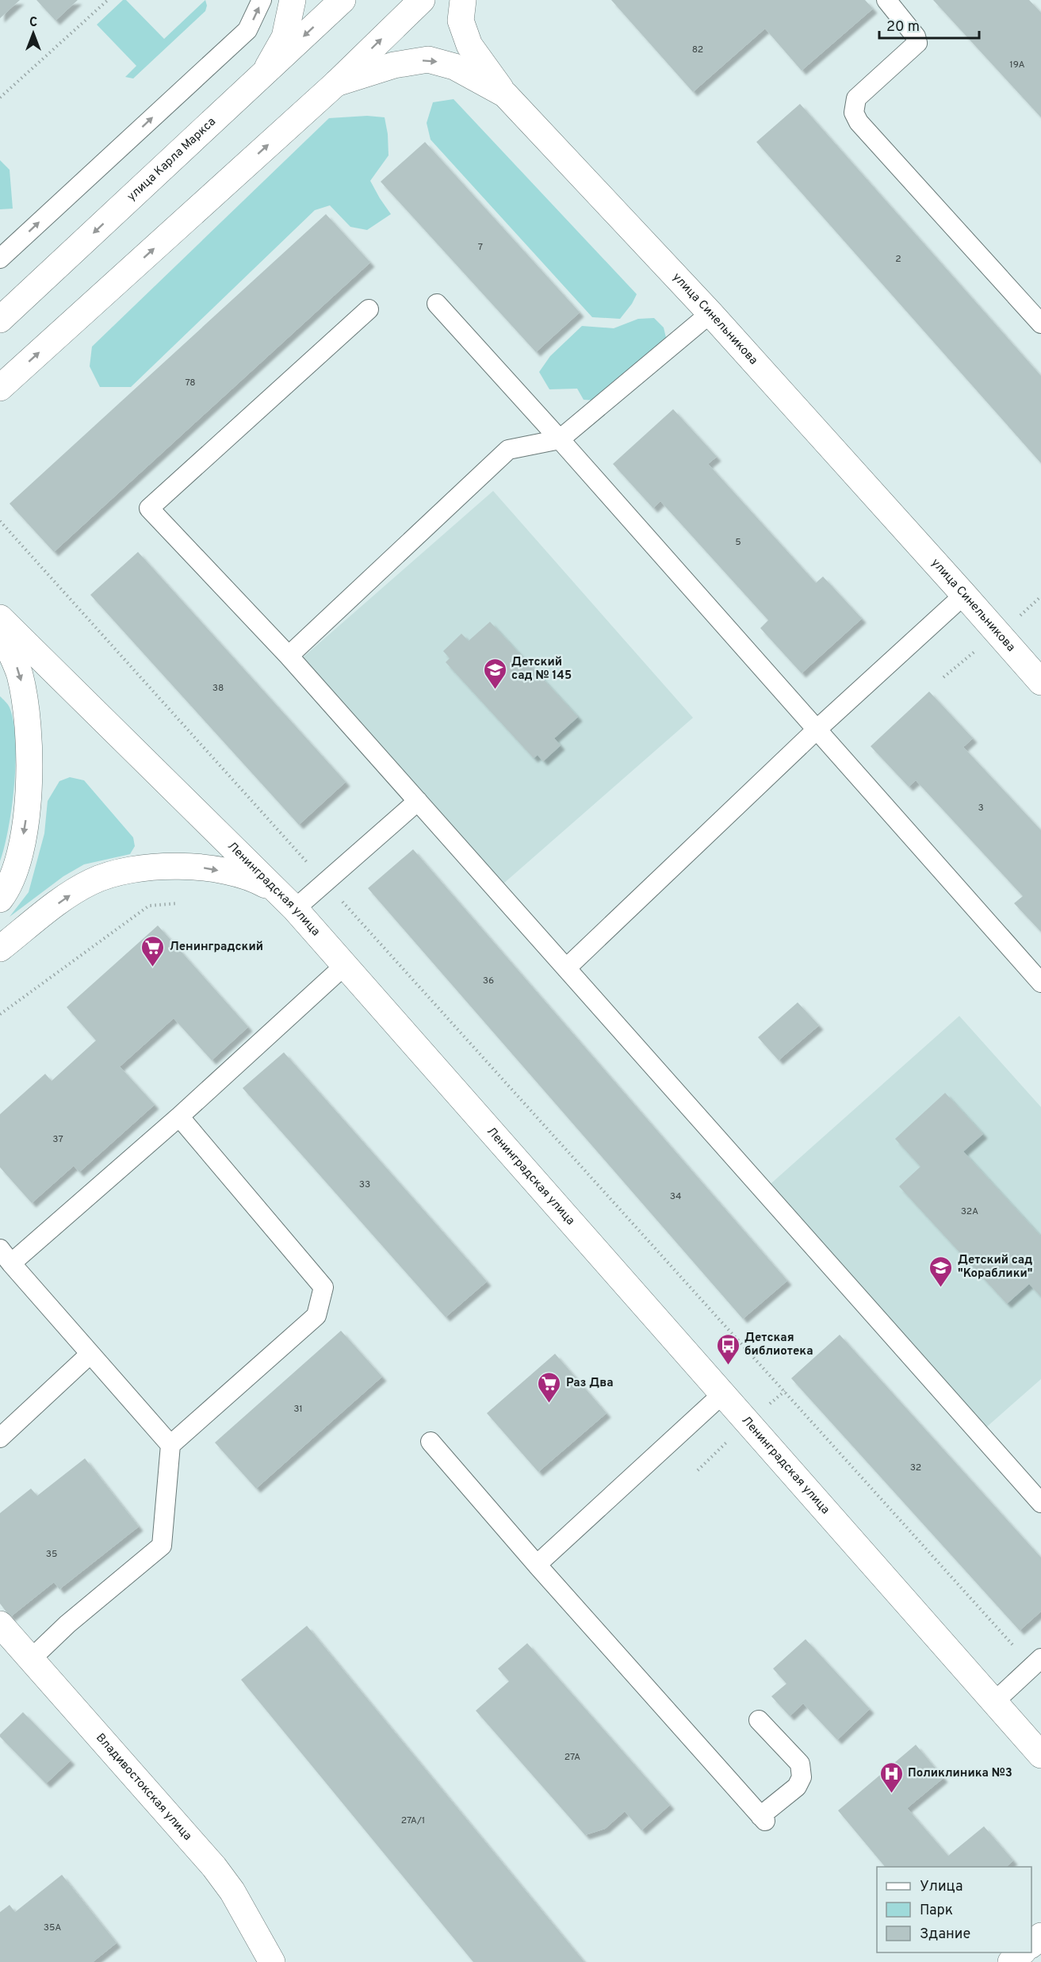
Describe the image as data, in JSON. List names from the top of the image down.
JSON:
{
  "streets": {
    "main road": [
      "улица Карла Маркса",
      "улица Синельникова",
      "Ленинградская улица",
      "Владивостокская улица"
    ]
  },
  "places": {
    "school or university": ["Детский сад № 145", "Детский сад \"Кораблики\""],
    "supermarket": ["Ленинградский", "Раз Два"],
    "bus stop": ["Детская библиотека"],
    "hospital": ["Поликлиника №3"]
  },
  "house_numbers": [
    "82",
    "19А",
    "7",
    "2",
    "78",
    "5",
    "38",
    "3",
    "36",
    "37",
    "33",
    "34",
    "32А",
    "31",
    "32",
    "35",
    "27А",
    "27А/1",
    "35А"
  ],
  "legend": ["Улица", "Парк", "Здание"],
  "scale_bar": "20 m",
  "north": "top"
}
